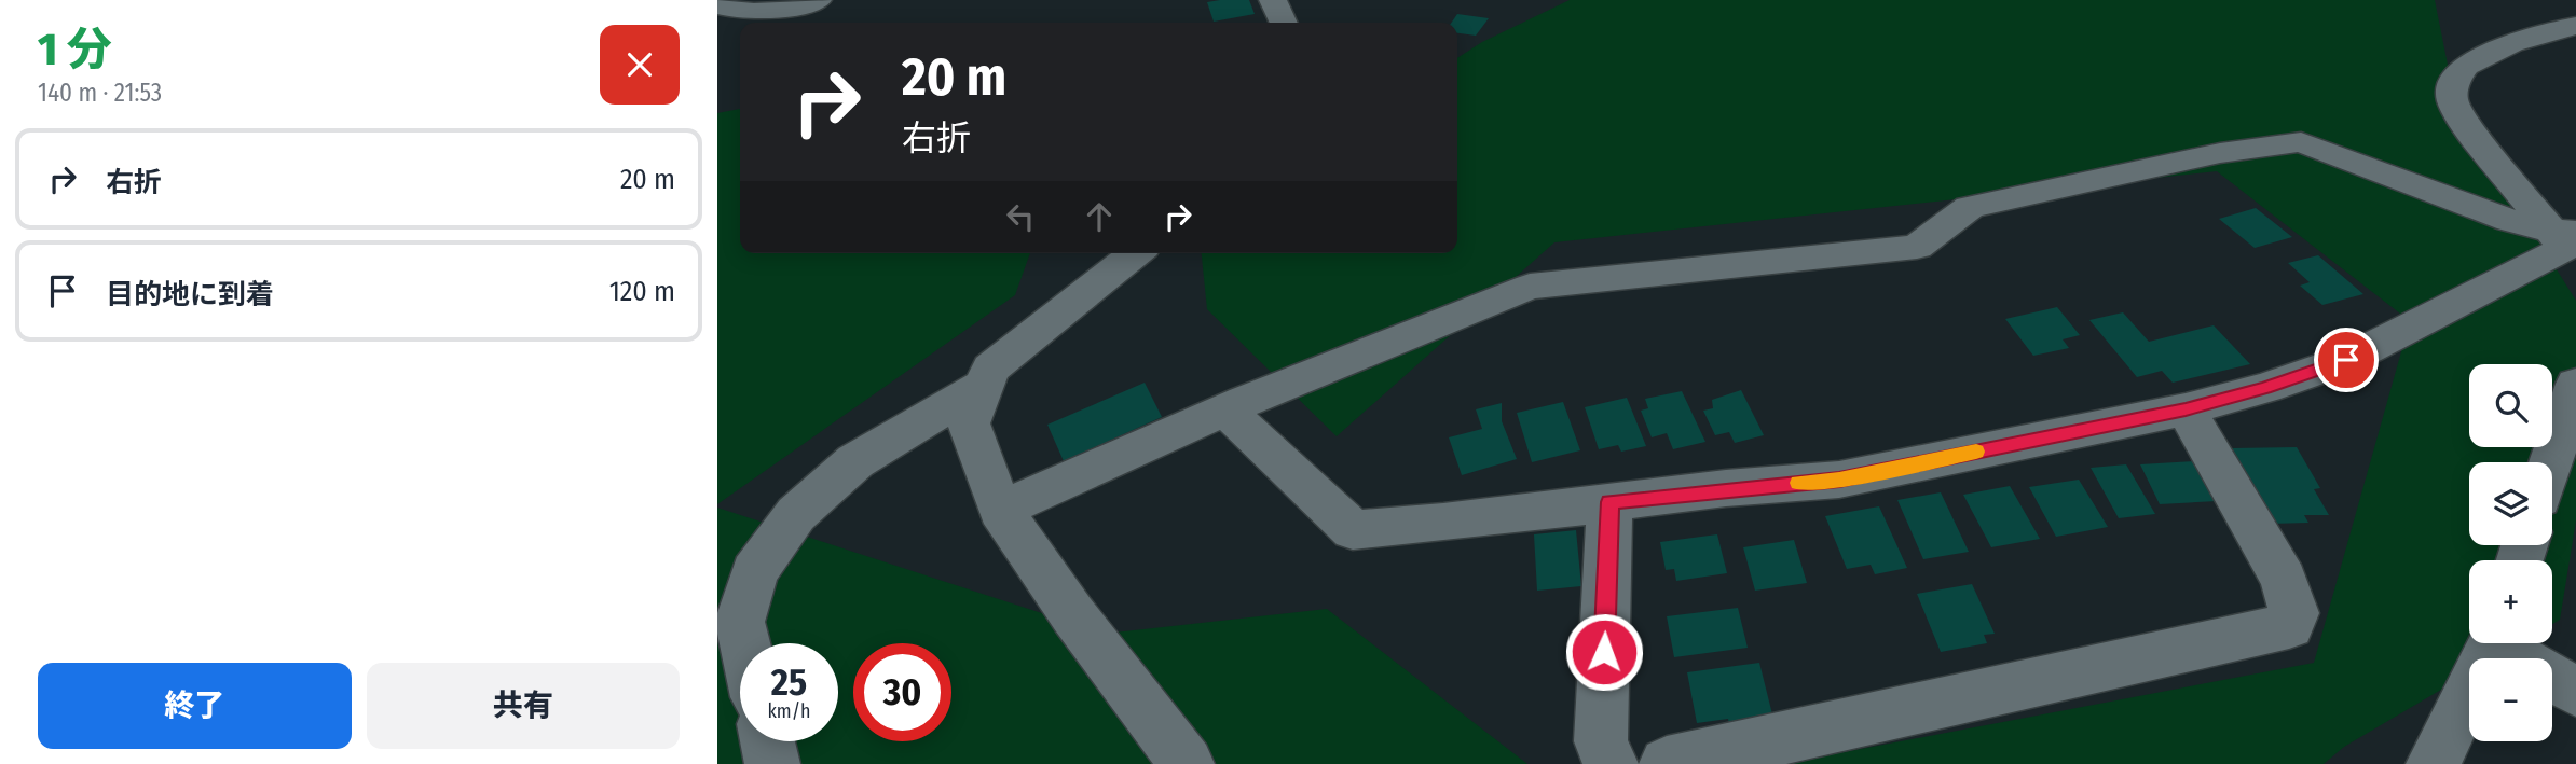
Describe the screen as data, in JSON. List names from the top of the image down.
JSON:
{
  "page": {
    "heading": ["1 分", "140 m · 21:53"],
    "turn": ["20 m", "右折"],
    "list": [
      {
        "name": "右折",
        "value": "20 m"
      },
      {
        "name": "目的地に到着",
        "value": "120 m"
      }
    ],
    "map_buttons": ["+", "−"],
    "speed": "25 km/h",
    "limit": "30",
    "buttons": ["終了", "共有"]
  }
}
